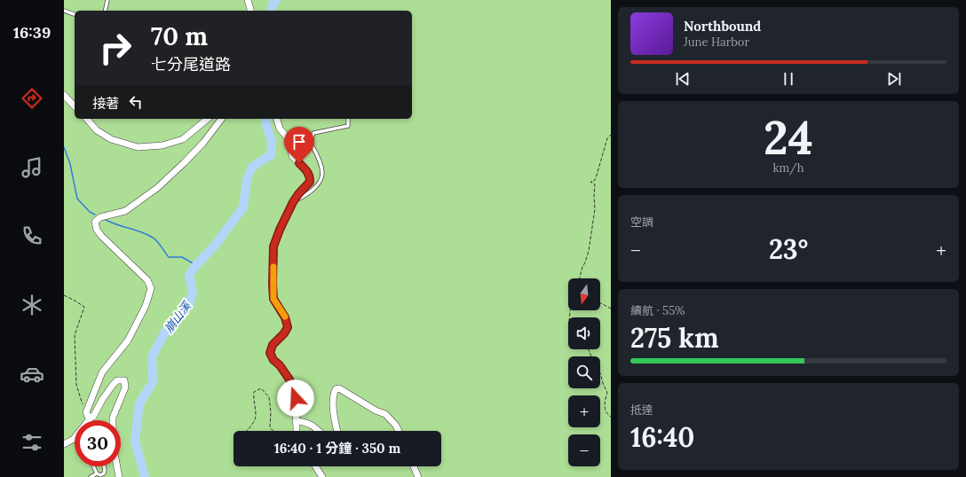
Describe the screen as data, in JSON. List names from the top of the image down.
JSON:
{
  "water": ["崩山溪"],
  "north": "bottom",
  "page": {
    "tabs": "16:39",
    "turn": ["70 m", "七分尾道路"],
    "song": ["Northbound", "June Harbor"],
    "then": "接著",
    "tile": [
      ["24", "km/h"],
      "空調",
      ["續航 · 55%", "275 km"],
      ["抵達", "16:40"]
    ],
    "heat": ["−", "23°", "+"],
    "map_buttons": ["+", "−"],
    "limit": "30",
    "trip": "16:40 · 1 分鐘 · 350 m"
  }
}
